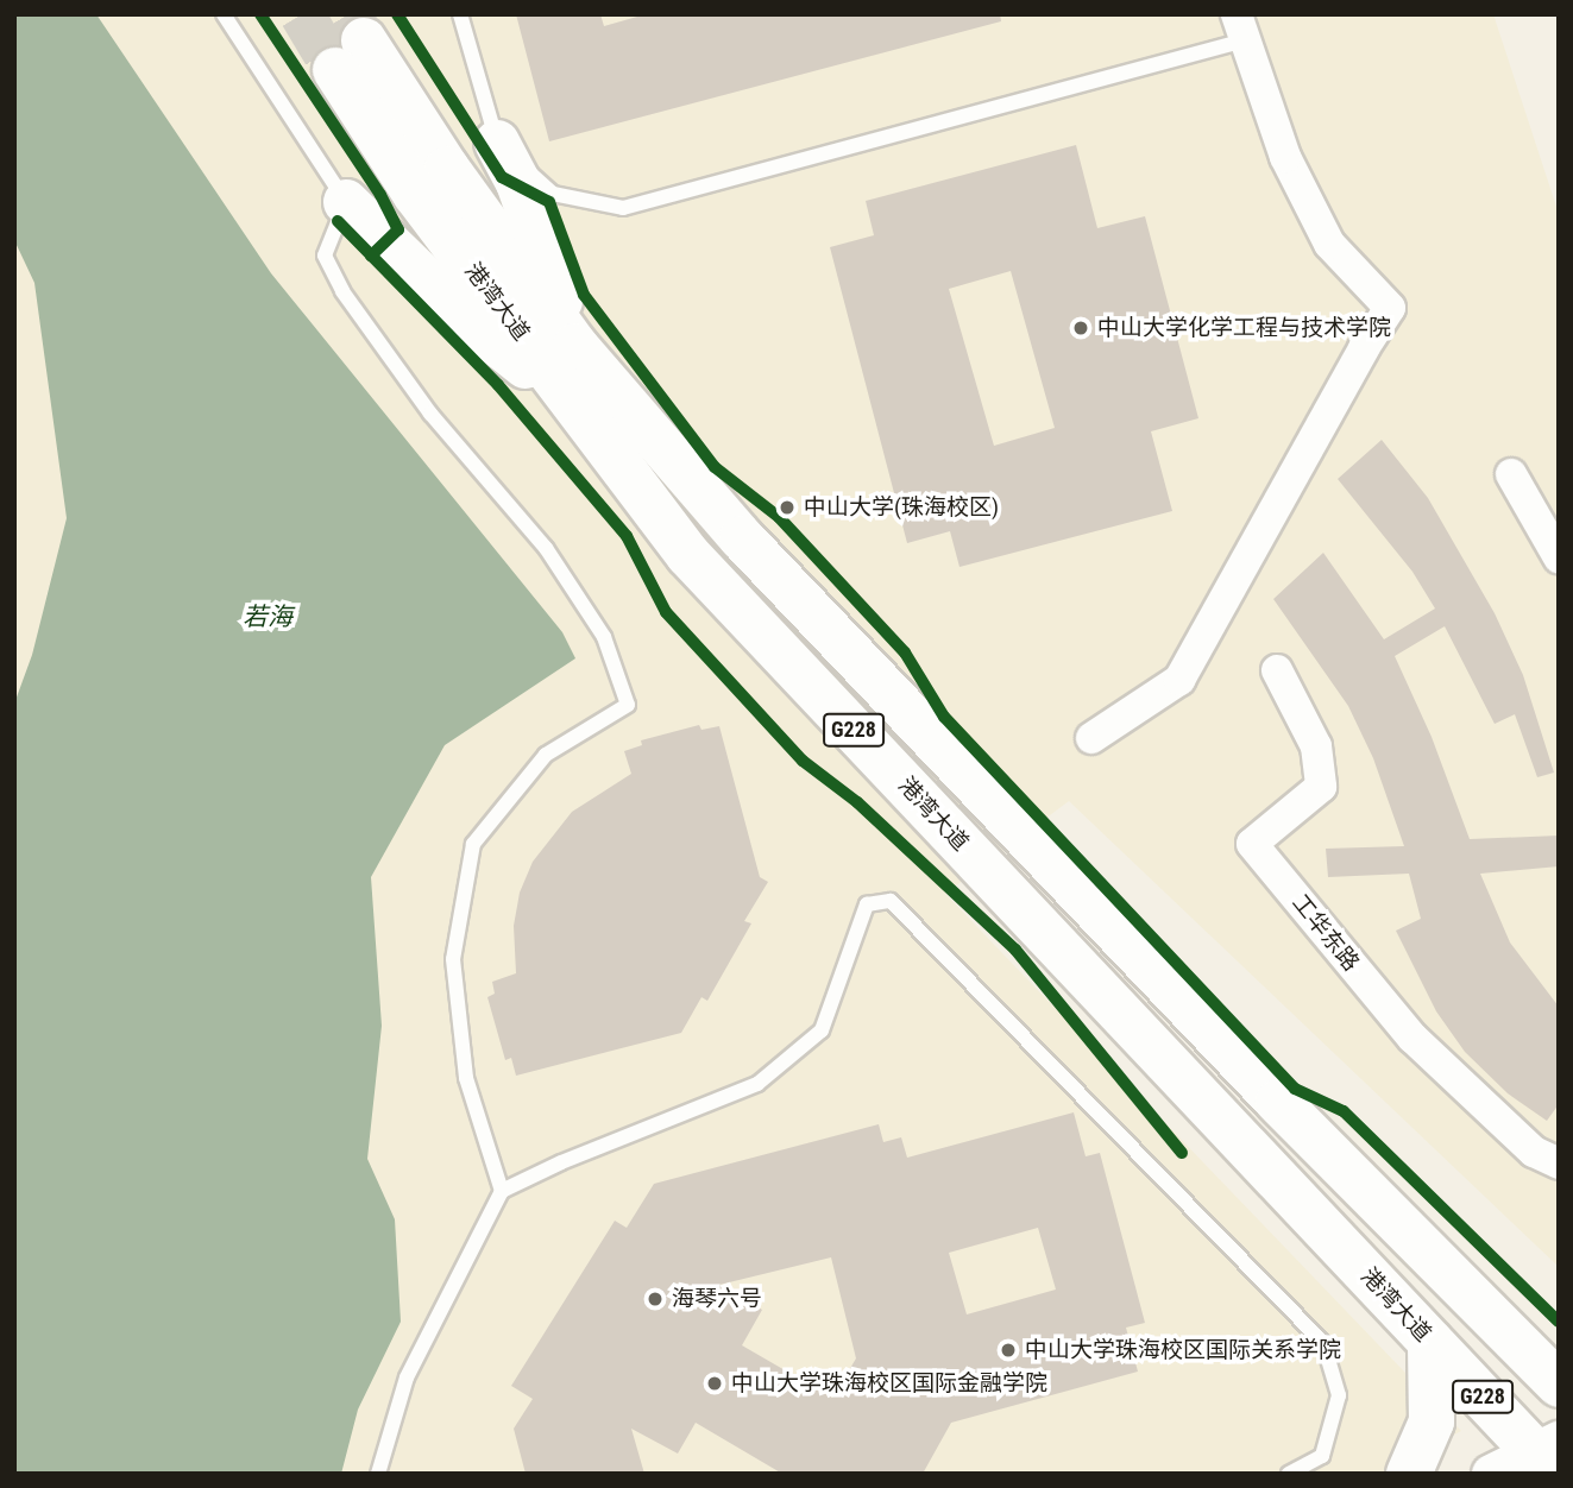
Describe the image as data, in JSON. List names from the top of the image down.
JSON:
{
  "streets": {
    "highway": ["港湾大道", "G228"],
    "street": ["工华东路"]
  },
  "water": ["若海"],
  "places": [
    "中山大学化学工程与技术学院",
    "中山大学(珠海校区)",
    "海琴六号",
    "中山大学珠海校区国际关系学院",
    "中山大学珠海校区国际金融学院"
  ]
}
